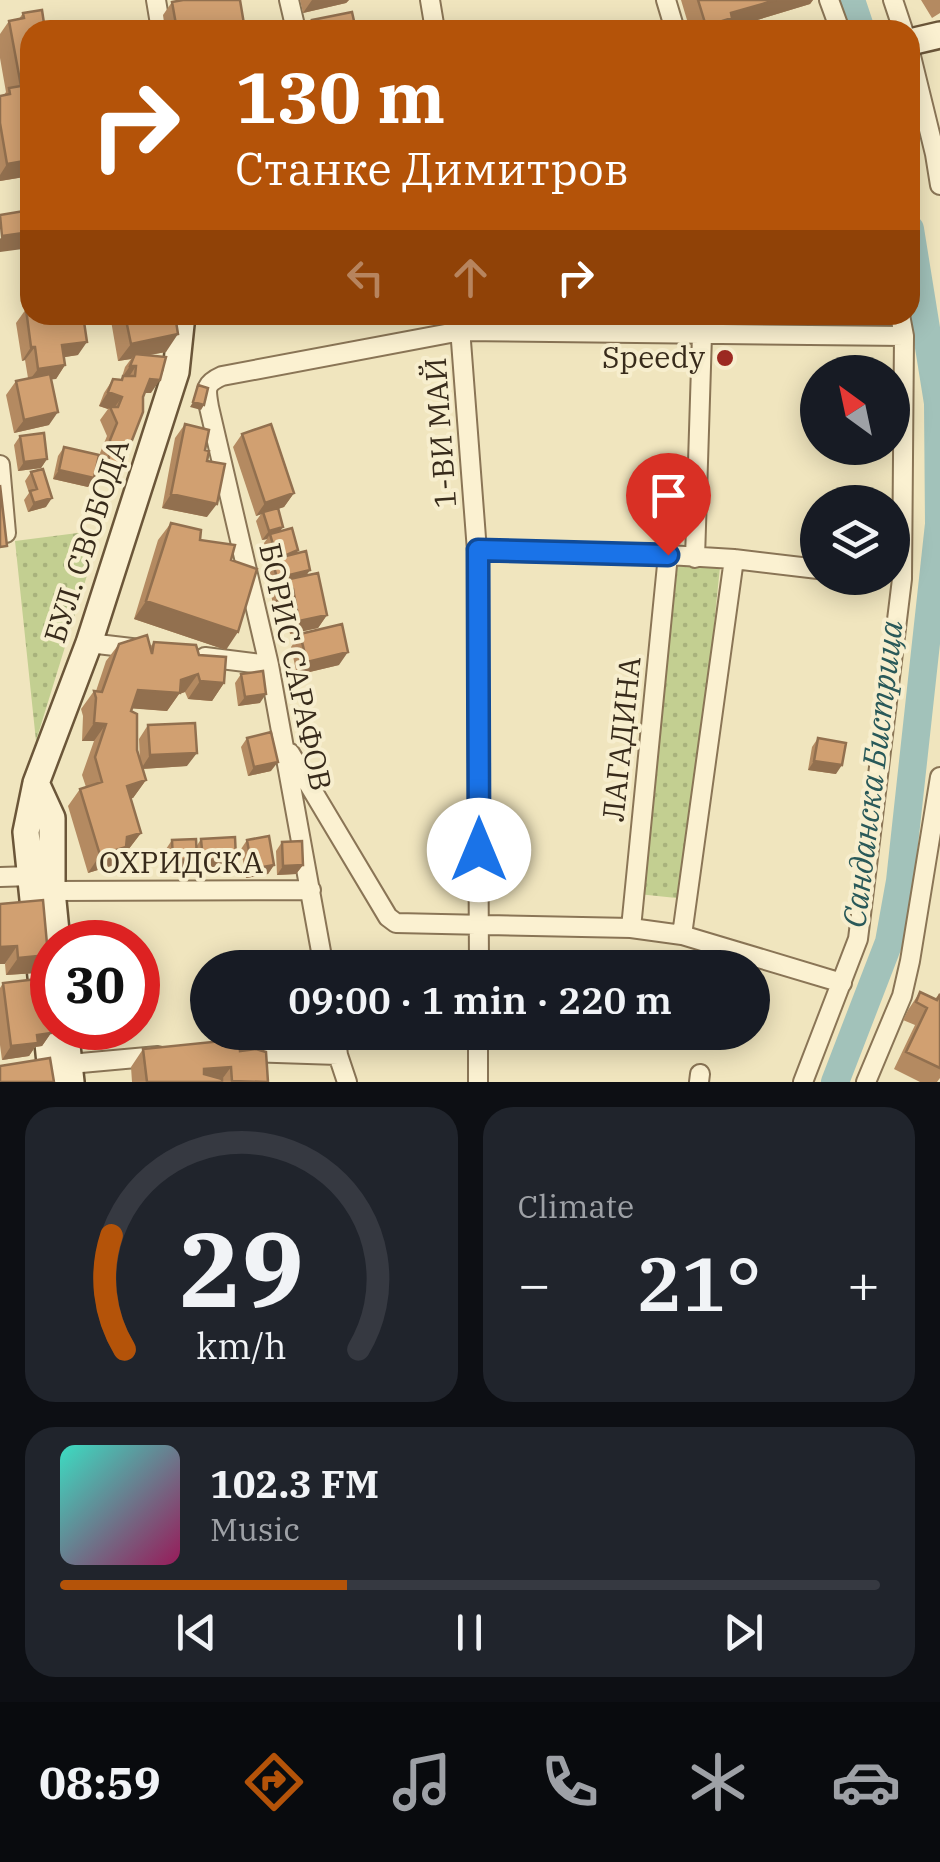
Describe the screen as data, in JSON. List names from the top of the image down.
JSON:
{
  "streets": {
    "street": [
      "1-ВИ МАЙ",
      "БУЛ. СВОБОДА",
      "БОРИС САРАФОВ",
      "ЛАГАДИНА",
      "ОХРИДСКА"
    ]
  },
  "crossings": [
    ["БУЛ. СВОБОДА", "ОХРИДСКА"],
    ["БОРИС САРАФОВ", "ОХРИДСКА"]
  ],
  "water": ["Санданска Бистрица"],
  "places": ["Speedy"],
  "north": "top left",
  "page": {
    "turn": ["130 m", "Станке Димитров"],
    "limit": "30",
    "trip": "09:00 · 1 min · 220 m",
    "tile": "Climate",
    "heat": ["−", "21°", "+"],
    "song": ["102.3 FM", "Music"],
    "tabs": "08:59",
    "gauge": ["29", "km/h"]
  }
}
